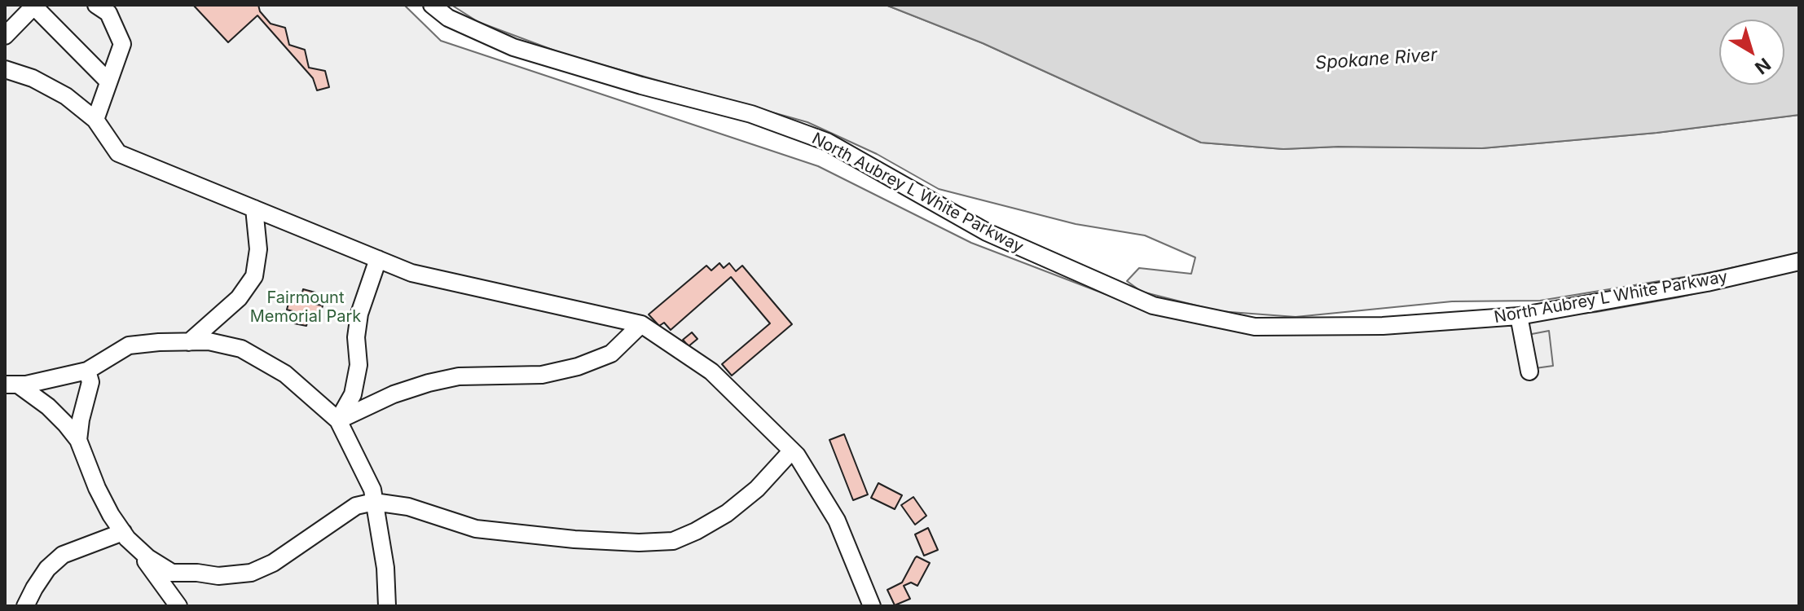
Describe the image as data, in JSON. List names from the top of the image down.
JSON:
{
  "streets": {
    "street": ["North Aubrey L White Parkway"]
  },
  "water": ["Spokane River"],
  "parks": ["Fairmount Memorial Park"],
  "north": "bottom right"
}
